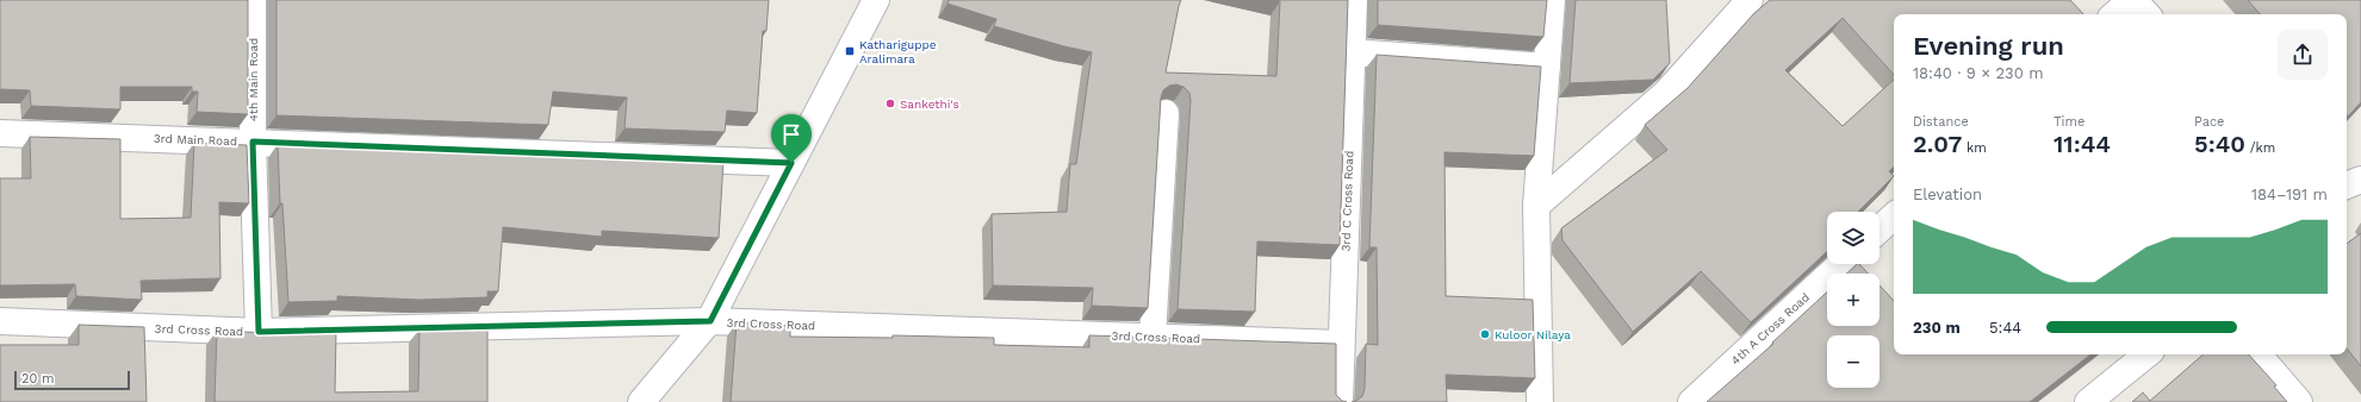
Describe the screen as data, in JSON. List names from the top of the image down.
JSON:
{
  "streets": {
    "street": [
      "4th Main Road",
      "3rd Main Road",
      "3rd C Cross Road",
      "3rd Cross Road",
      "4th A Cross Road"
    ]
  },
  "crossings": [
    ["4th Main Road", "3rd Main Road"],
    ["4th Main Road", "3rd Cross Road"],
    ["3rd C Cross Road", "3rd Cross Road"]
  ],
  "places": {
    "transit": ["Kathariguppe Aralimara"],
    "other": ["Sankethi's", "Kuloor Nilaya"]
  },
  "scale_bar": "20 m",
  "page": {
    "heading": ["Evening run", "18:40 · 9 × 230 m"],
    "stats": [
      ["Distance", "2.07 km"],
      ["Time", "11:44"],
      ["Pace", "5:40 /km"]
    ],
    "chart": ["Elevation", "184–191 m"],
    "map_buttons": ["+", "−"],
    "list": [
      {
        "name": "230 m",
        "note": "5:44"
      }
    ],
    "scale": "20 m"
  }
}
